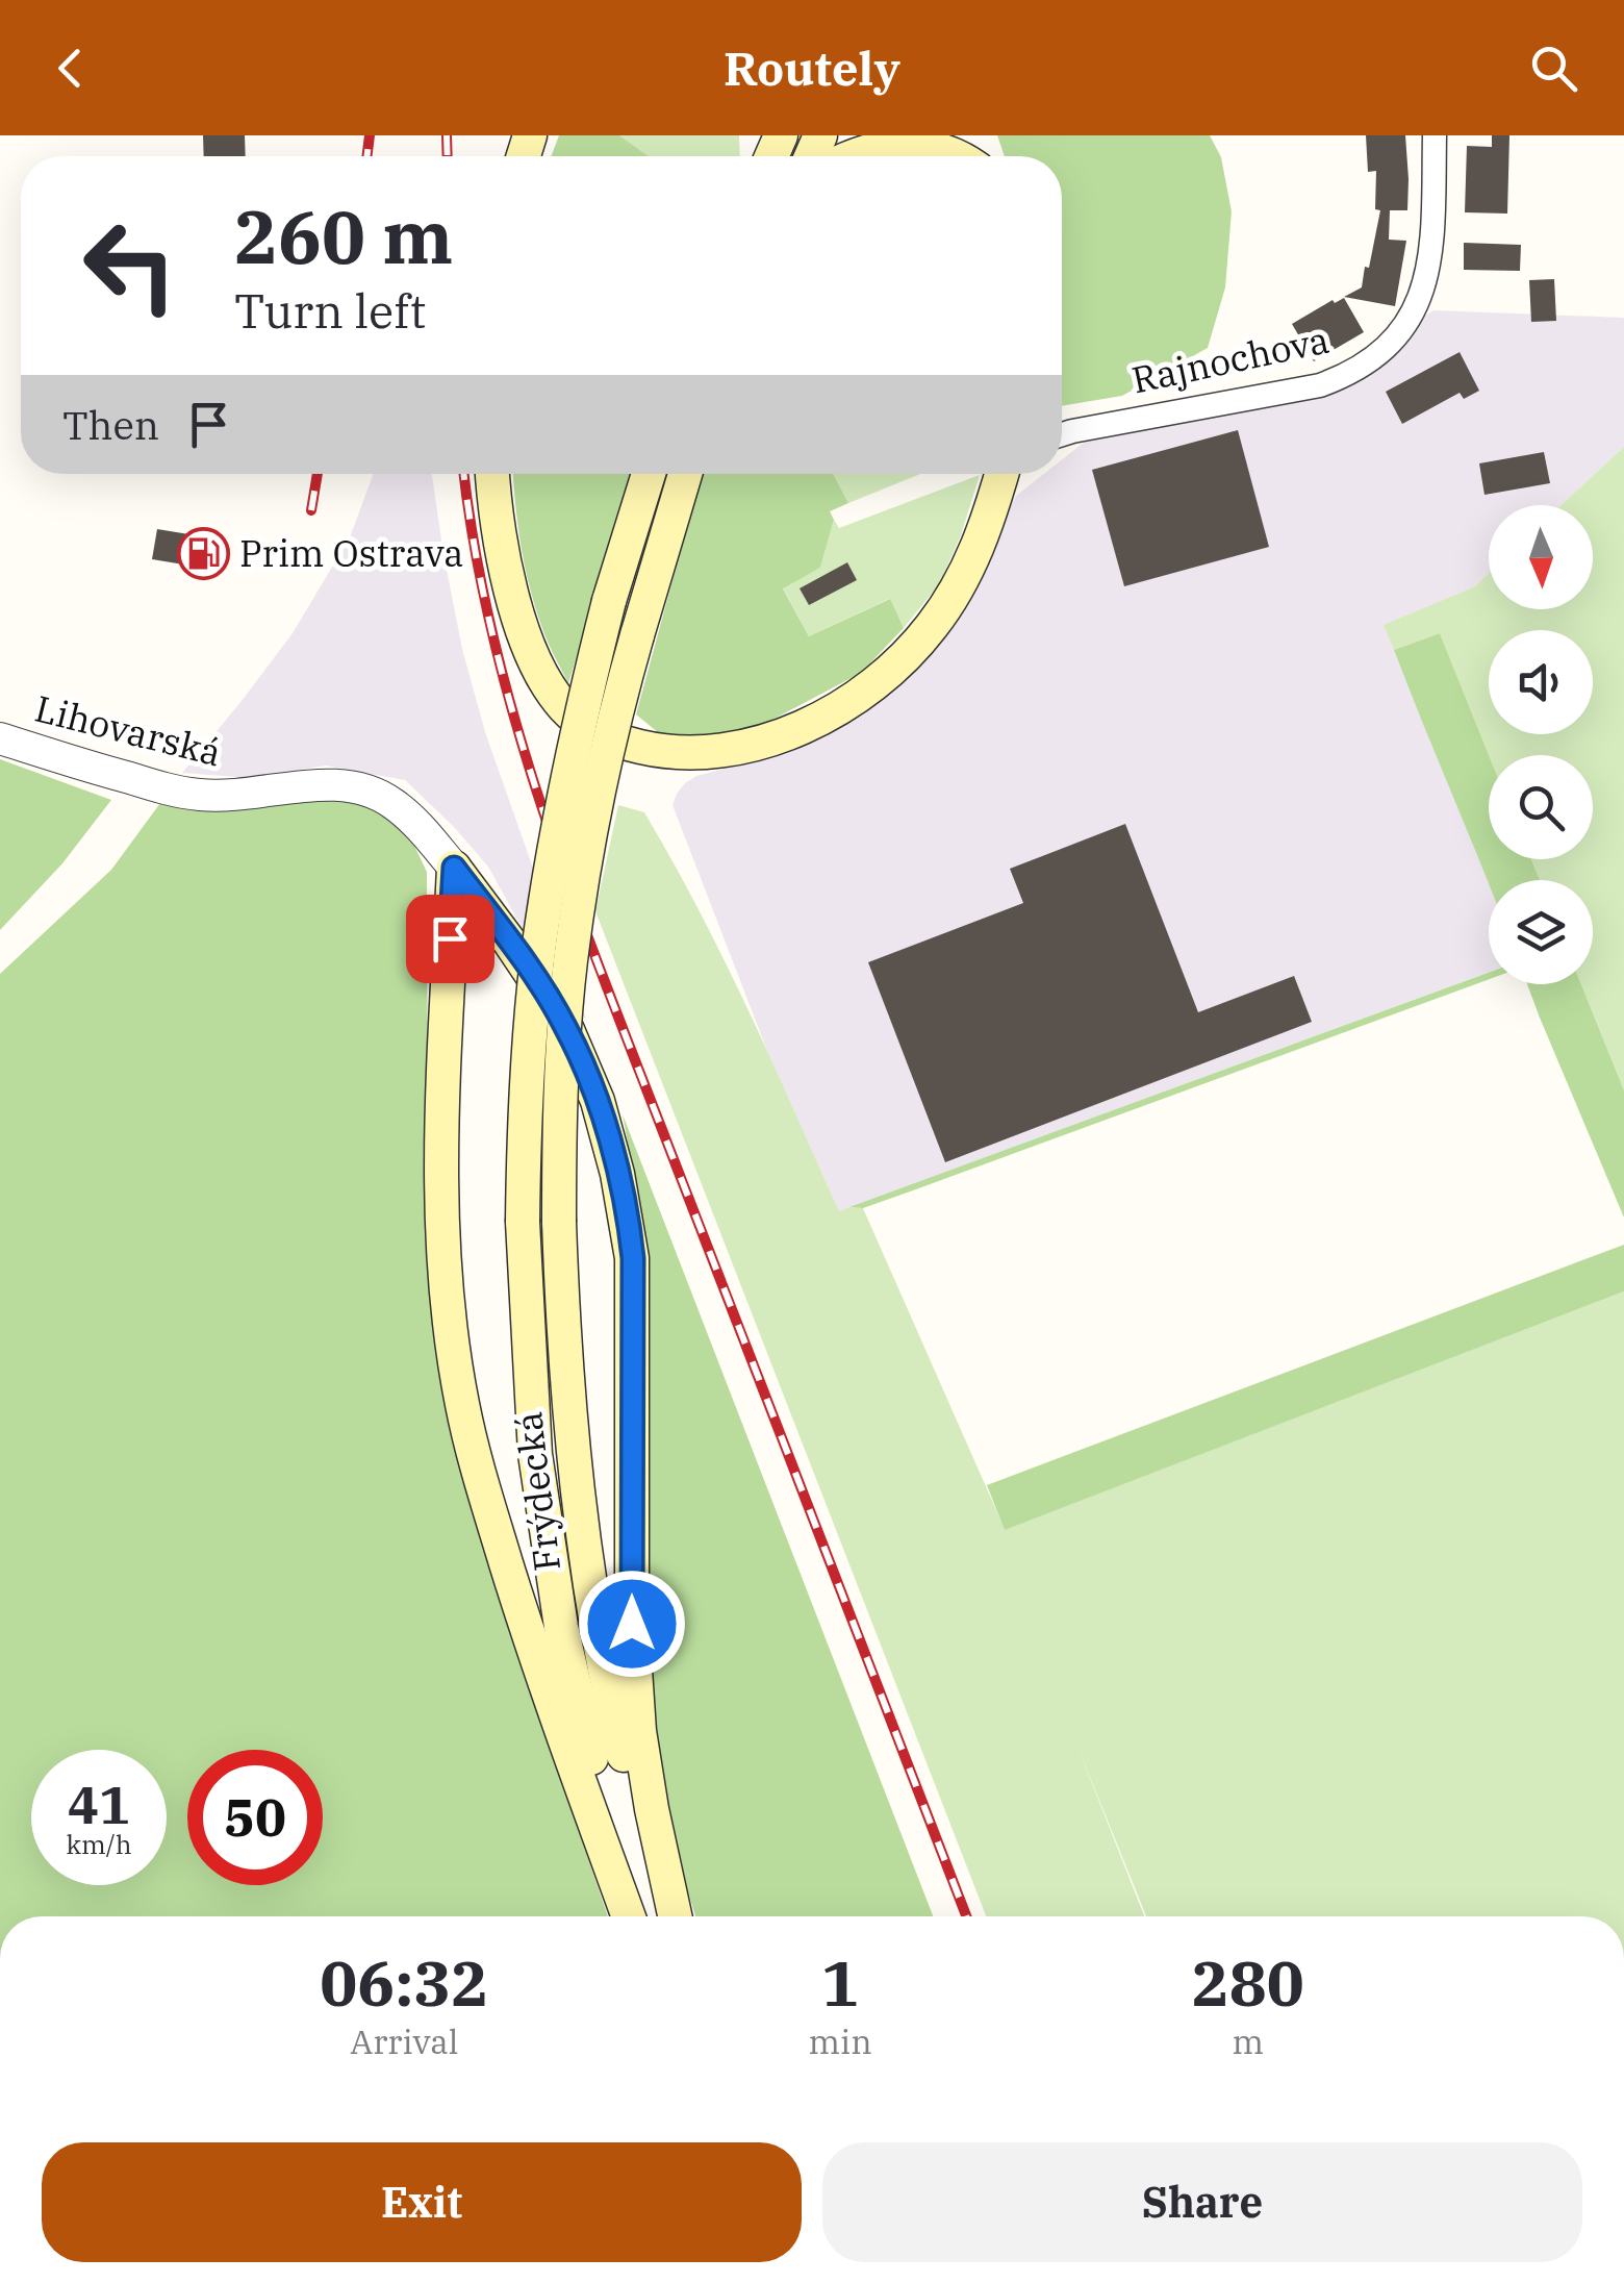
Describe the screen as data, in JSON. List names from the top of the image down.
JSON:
{
  "streets": {
    "main road": ["Frýdecká"],
    "street": ["Rajnochova", "Lihovarská"]
  },
  "places": {
    "fuel station": ["Prim Ostrava"]
  },
  "north": "bottom",
  "page": {
    "header": "Routely",
    "turn": ["260 m", "Turn left"],
    "then": "Then",
    "speed": "41 km/h",
    "limit": "50",
    "eta": [
      "06:32",
      "Arrival",
      "1",
      "min",
      "280",
      "m"
    ],
    "buttons": ["Exit", "Share"]
  }
}
